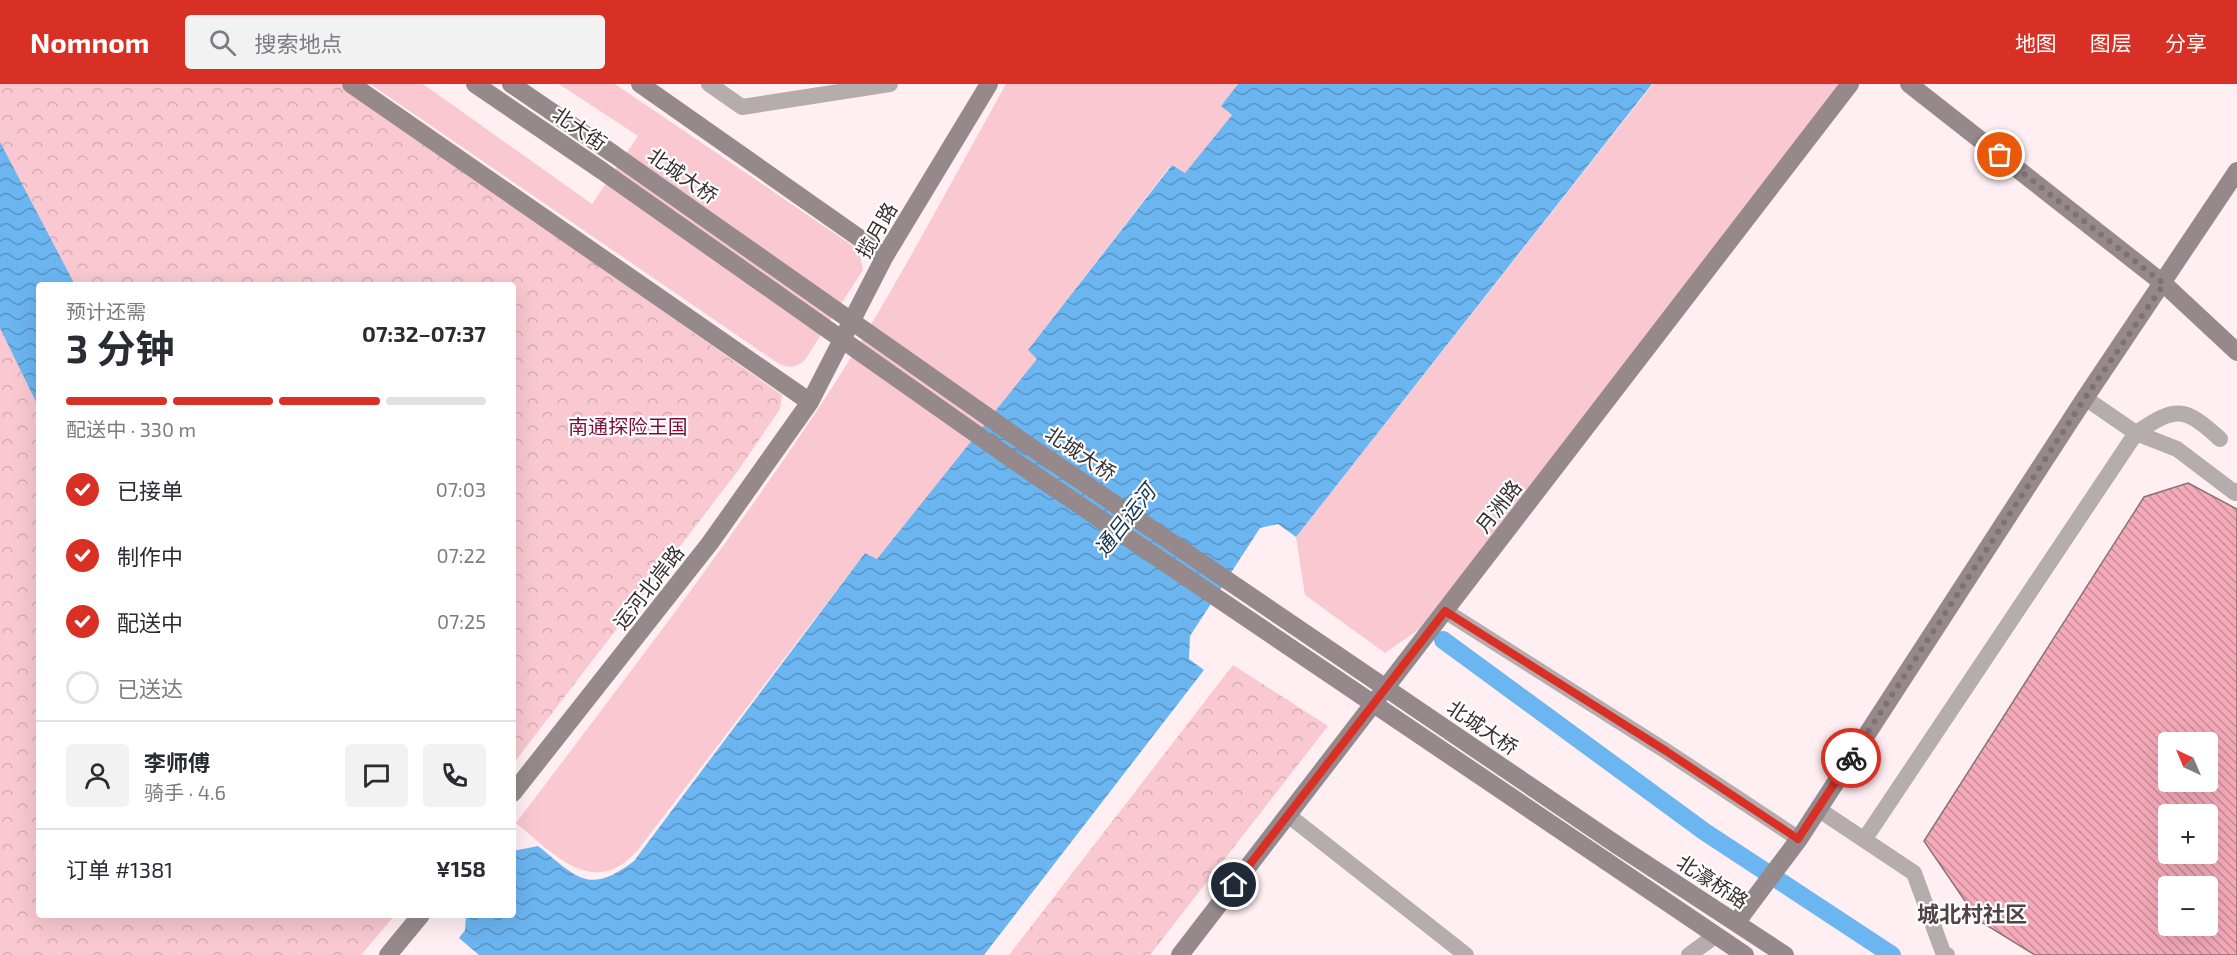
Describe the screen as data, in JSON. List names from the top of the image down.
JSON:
{
  "streets": {
    "main road": [
      "北大街",
      "北城大桥",
      "揽月路",
      "月洲路",
      "运河北岸路",
      "北濠桥路"
    ]
  },
  "crossings": [
    ["北大街", "北城大桥"],
    ["北城大桥", "北濠桥路"],
    ["揽月路", "运河北岸路"]
  ],
  "districts": ["城北村社区"],
  "water": ["通吕运河"],
  "parks": ["南通探险王国"],
  "north": "top left",
  "page": {
    "header": "Nomnom",
    "search": "搜索地点",
    "nav": ["地图", "图层", "分享"],
    "heading": ["3 分钟", "预计还需", "07:32–07:37"],
    "panel": [
      "李师傅",
      "骑手 · 4.6",
      "订单 #1381",
      "¥158"
    ],
    "bar": "配送中 · 330 m",
    "list": [
      ["已接单", "07:03"],
      ["制作中", "07:22"],
      ["配送中", "07:25"],
      "已送达"
    ],
    "map_buttons": ["+", "−"]
  }
}
